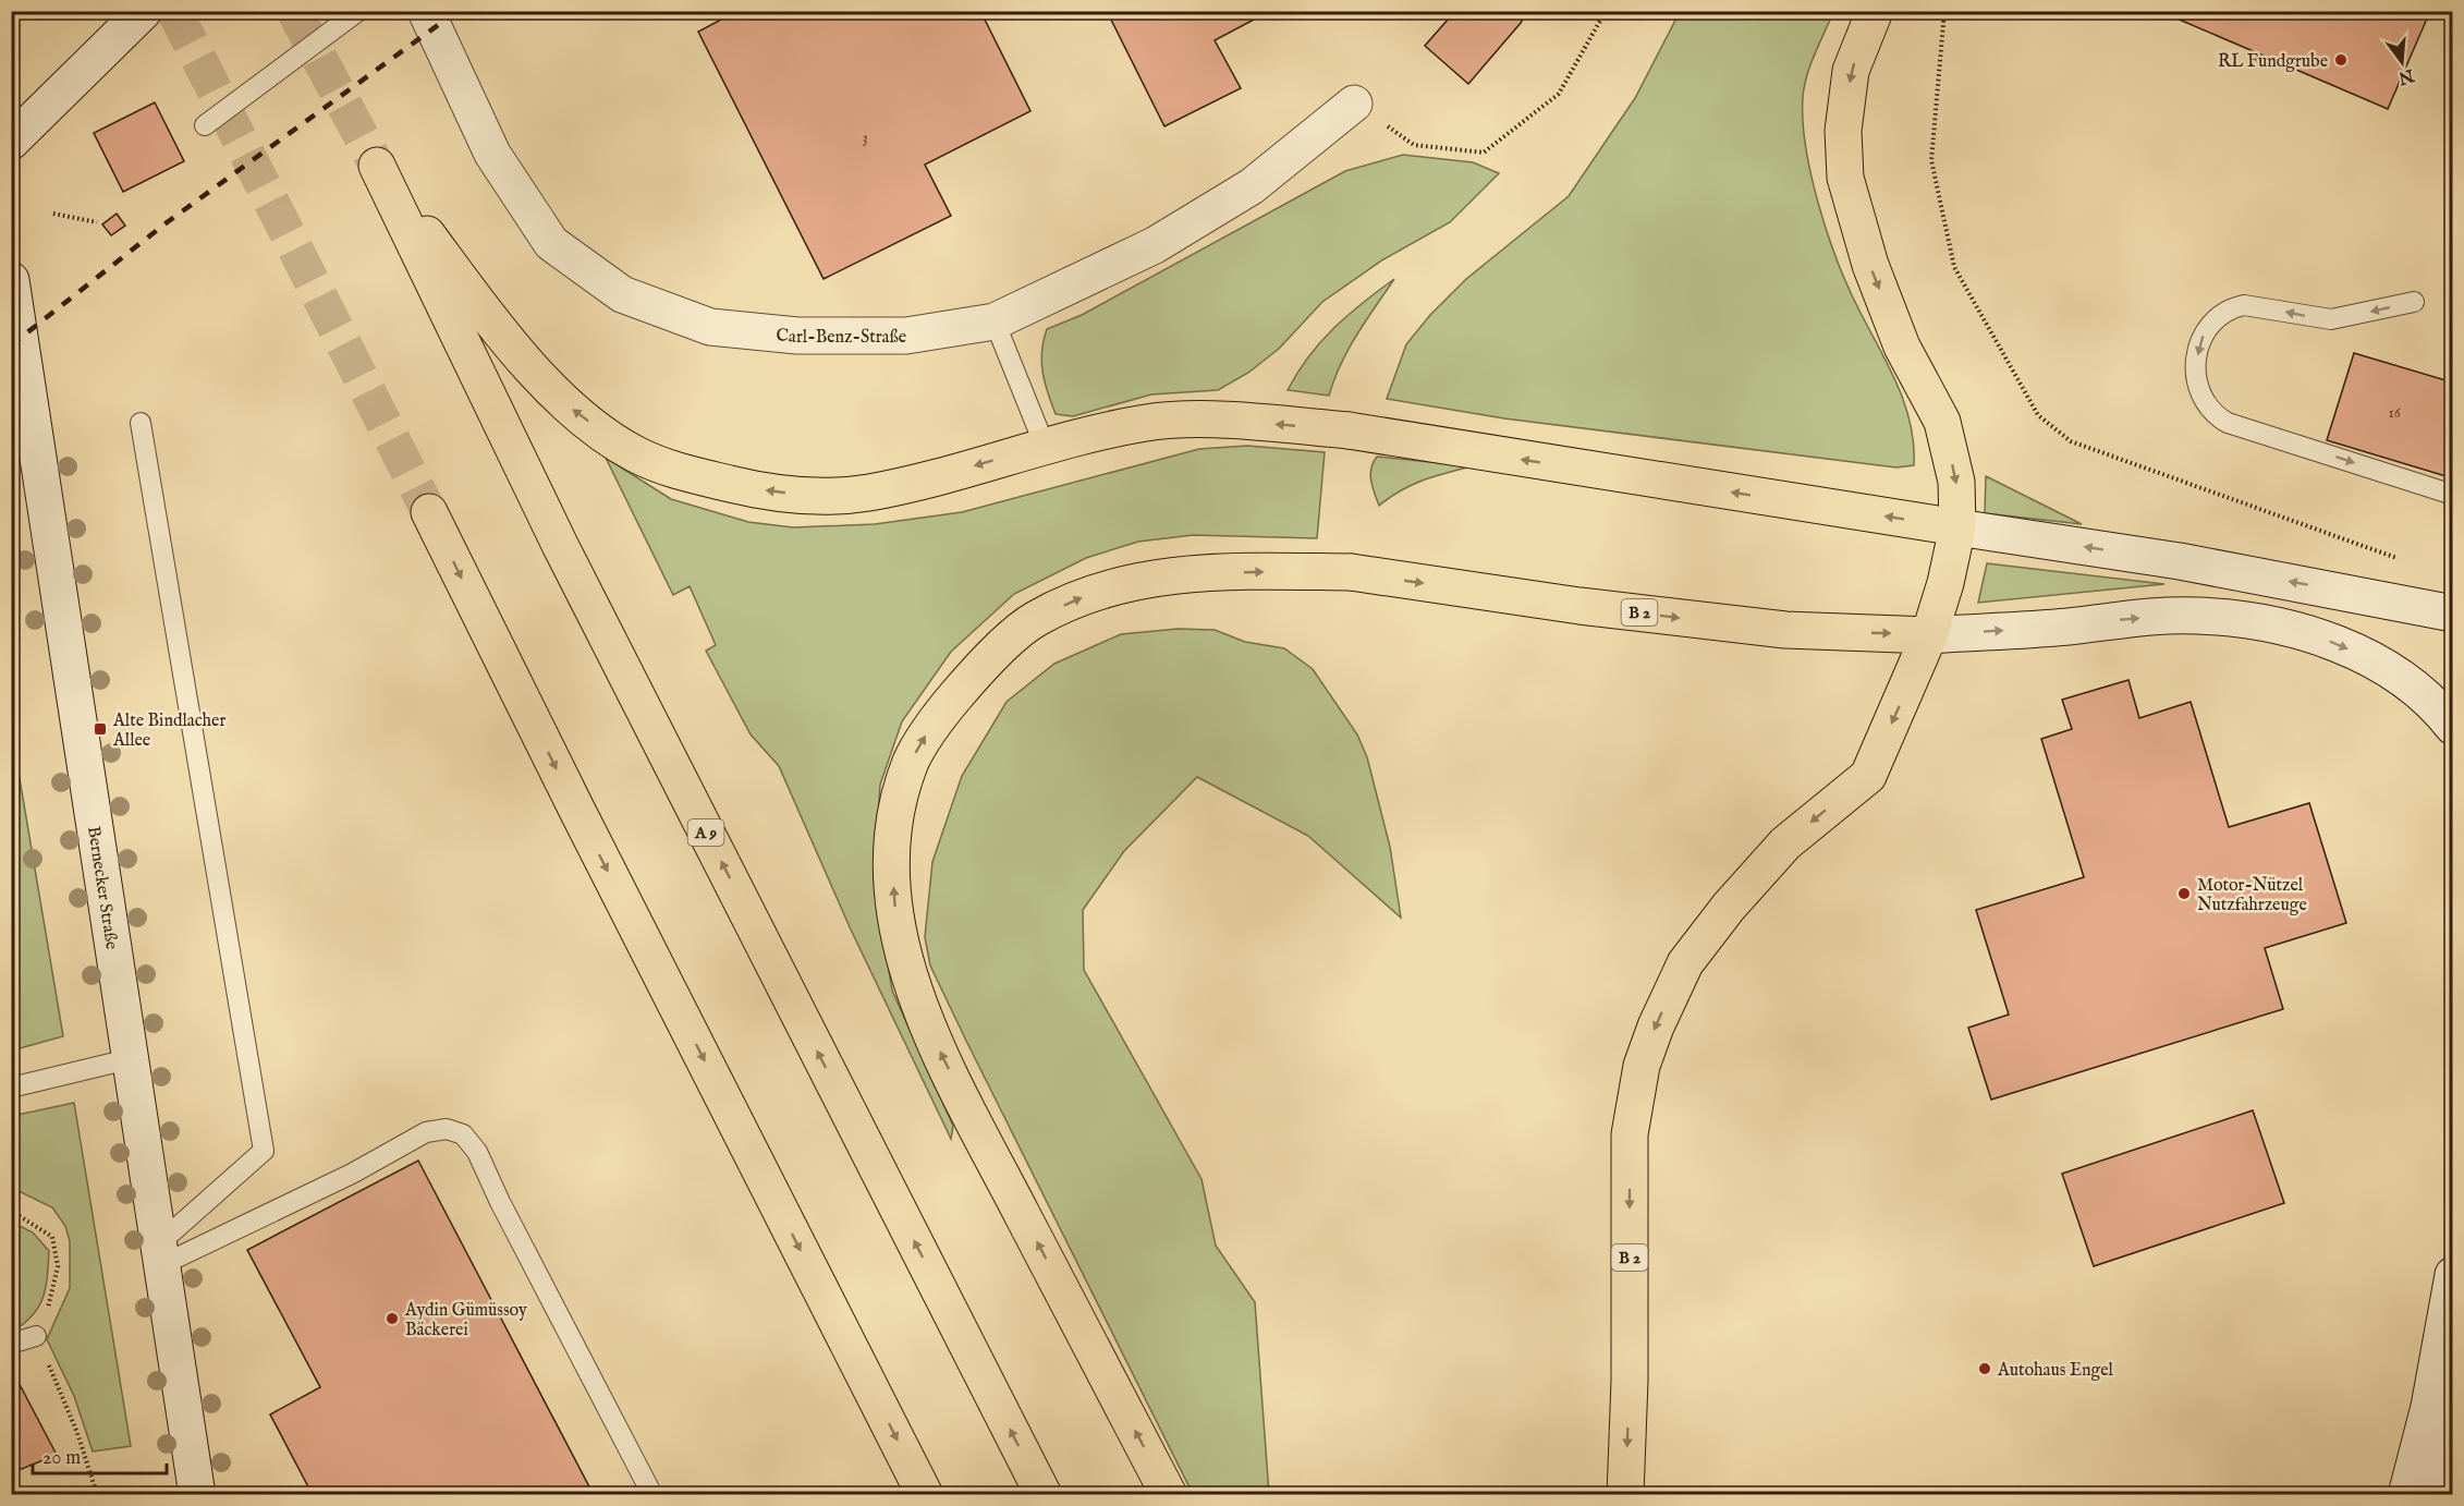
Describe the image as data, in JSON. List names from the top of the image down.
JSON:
{
  "streets": {
    "main road": ["B 2", "A 9"],
    "street": ["Carl-Benz-Straße", "Bernecker Straße"]
  },
  "places": {
    "other": [
      "RL Fundgrube",
      "Motor-Nützel Nutzfahrzeuge",
      "Aydin Gümüssoy Bäckerei",
      "Autohaus Engel"
    ],
    "transit": ["Alte Bindlacher Allee"]
  },
  "house_numbers": ["3", "16"],
  "scale_bar": "20 m",
  "north": "bottom"
}
